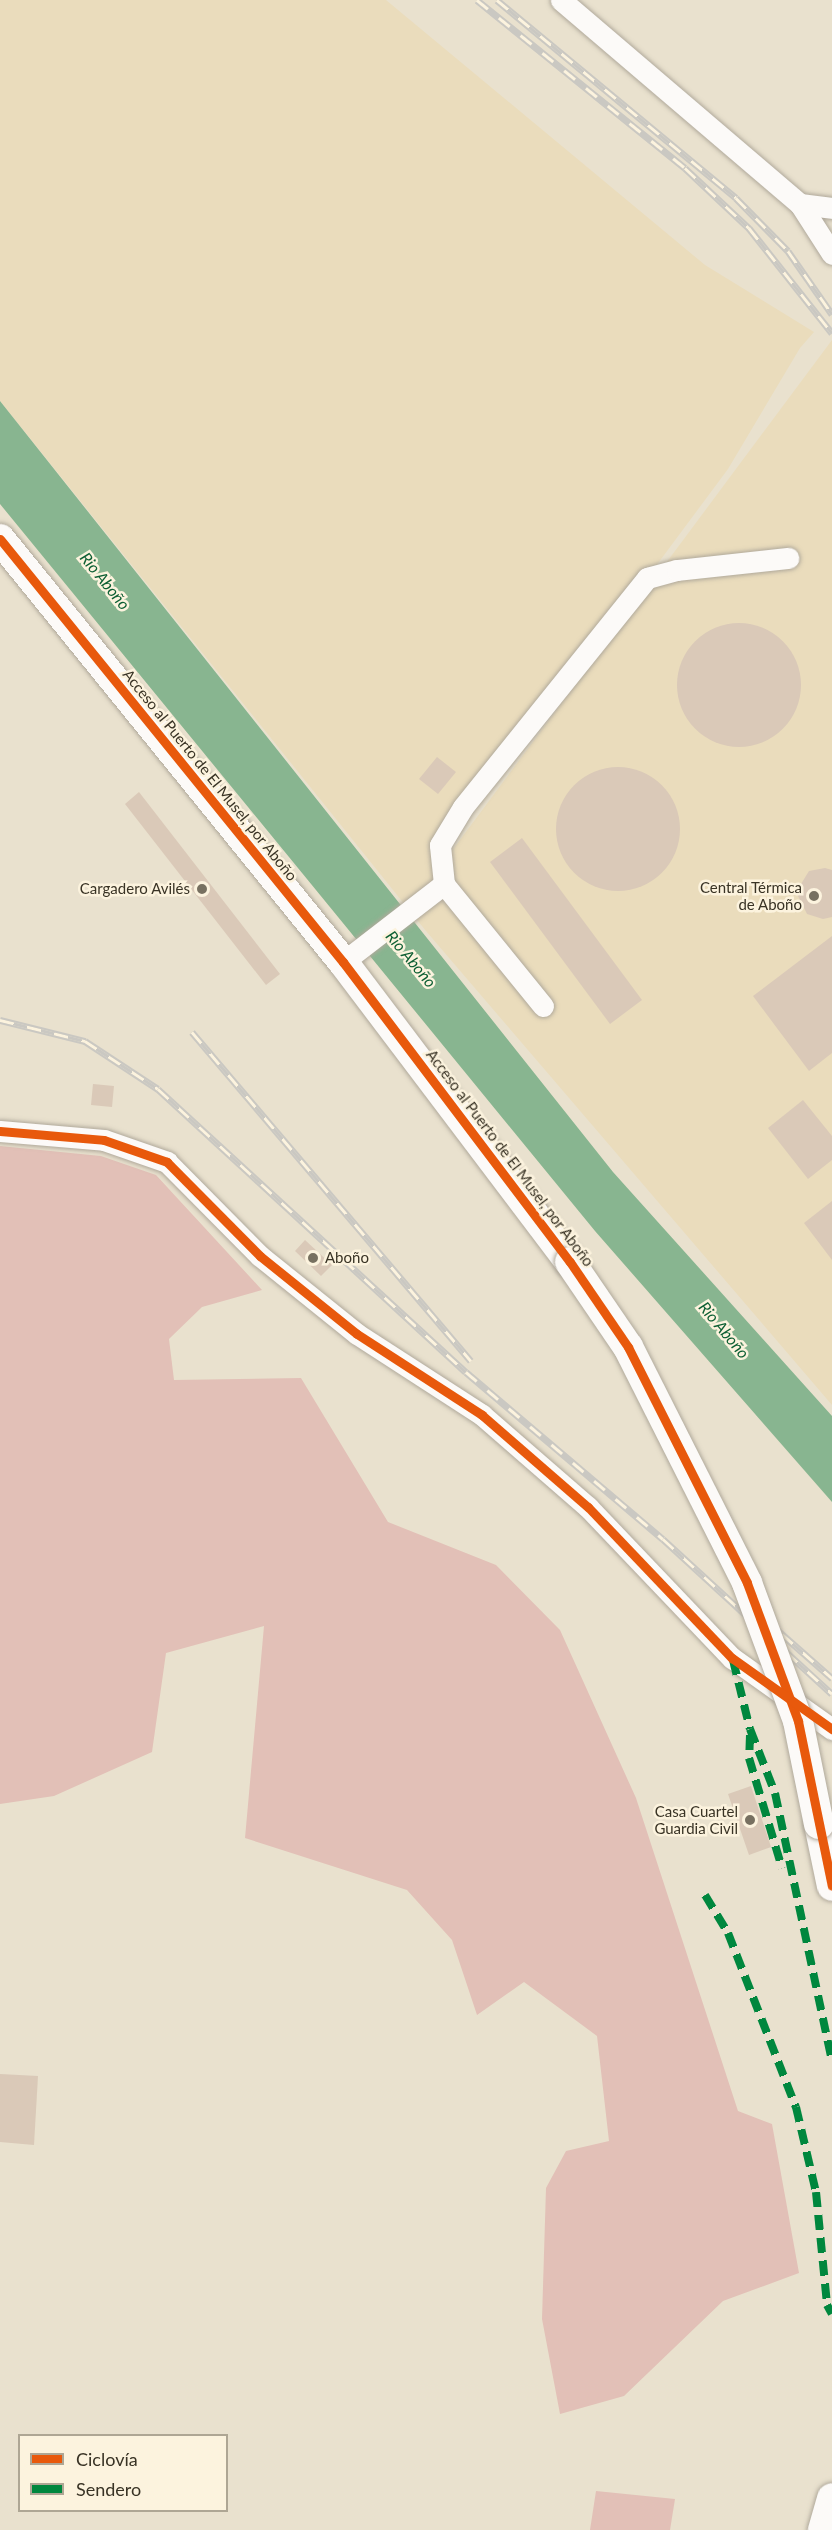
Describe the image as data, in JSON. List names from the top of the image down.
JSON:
{
  "streets": {
    "street": ["Acceso al Puerto de El Musel, por Aboño"]
  },
  "water": ["Rio Aboño"],
  "places": [
    "Cargadero Avilés",
    "Central Térmica de Aboño",
    "Aboño",
    "Casa Cuartel Guardia Civil"
  ],
  "legend": ["Ciclovía", "Sendero"]
}
